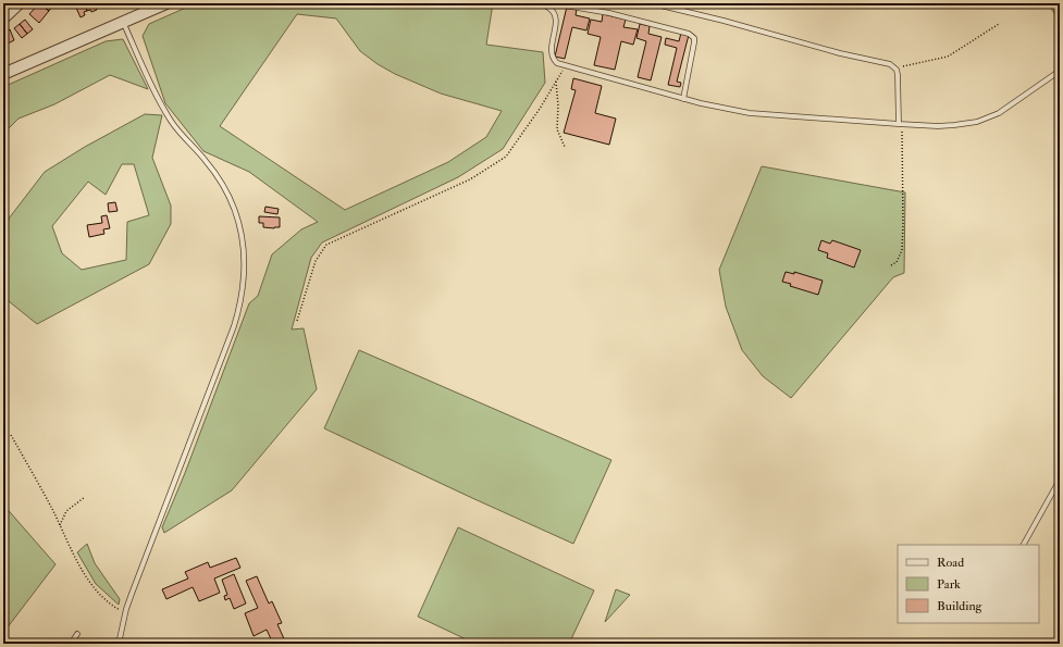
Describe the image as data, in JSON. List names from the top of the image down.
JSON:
{
  "legend": ["Road", "Park", "Building"]
}
